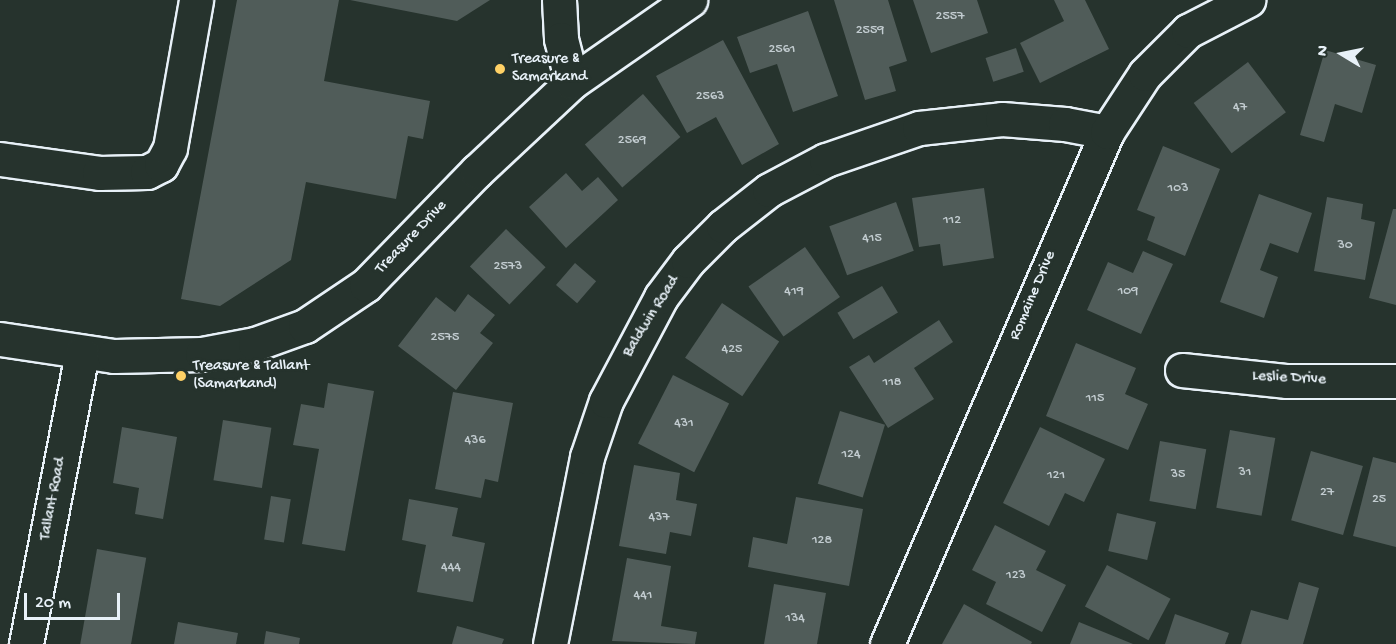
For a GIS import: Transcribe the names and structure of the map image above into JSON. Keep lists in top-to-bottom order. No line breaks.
{"streets":{"street":["Treasure Drive","Romaine Drive","Baldwin Road","Leslie Drive","Tallant Road"]},"crossings":[["Treasure Drive","Tallant Road"],["Romaine Drive","Baldwin Road"]],"places":["Treasure & Samarkand","Treasure & Tallant (Samarkand)"],"house_numbers":["2557","2559","2561","2563","47","2569","103","112","415","30","2573","419","109","2575","425","118","115","431","436","124","31","35","121","27","25","437","128","444","123","441","134"],"scale_bar":"20 m","north":"left"}
